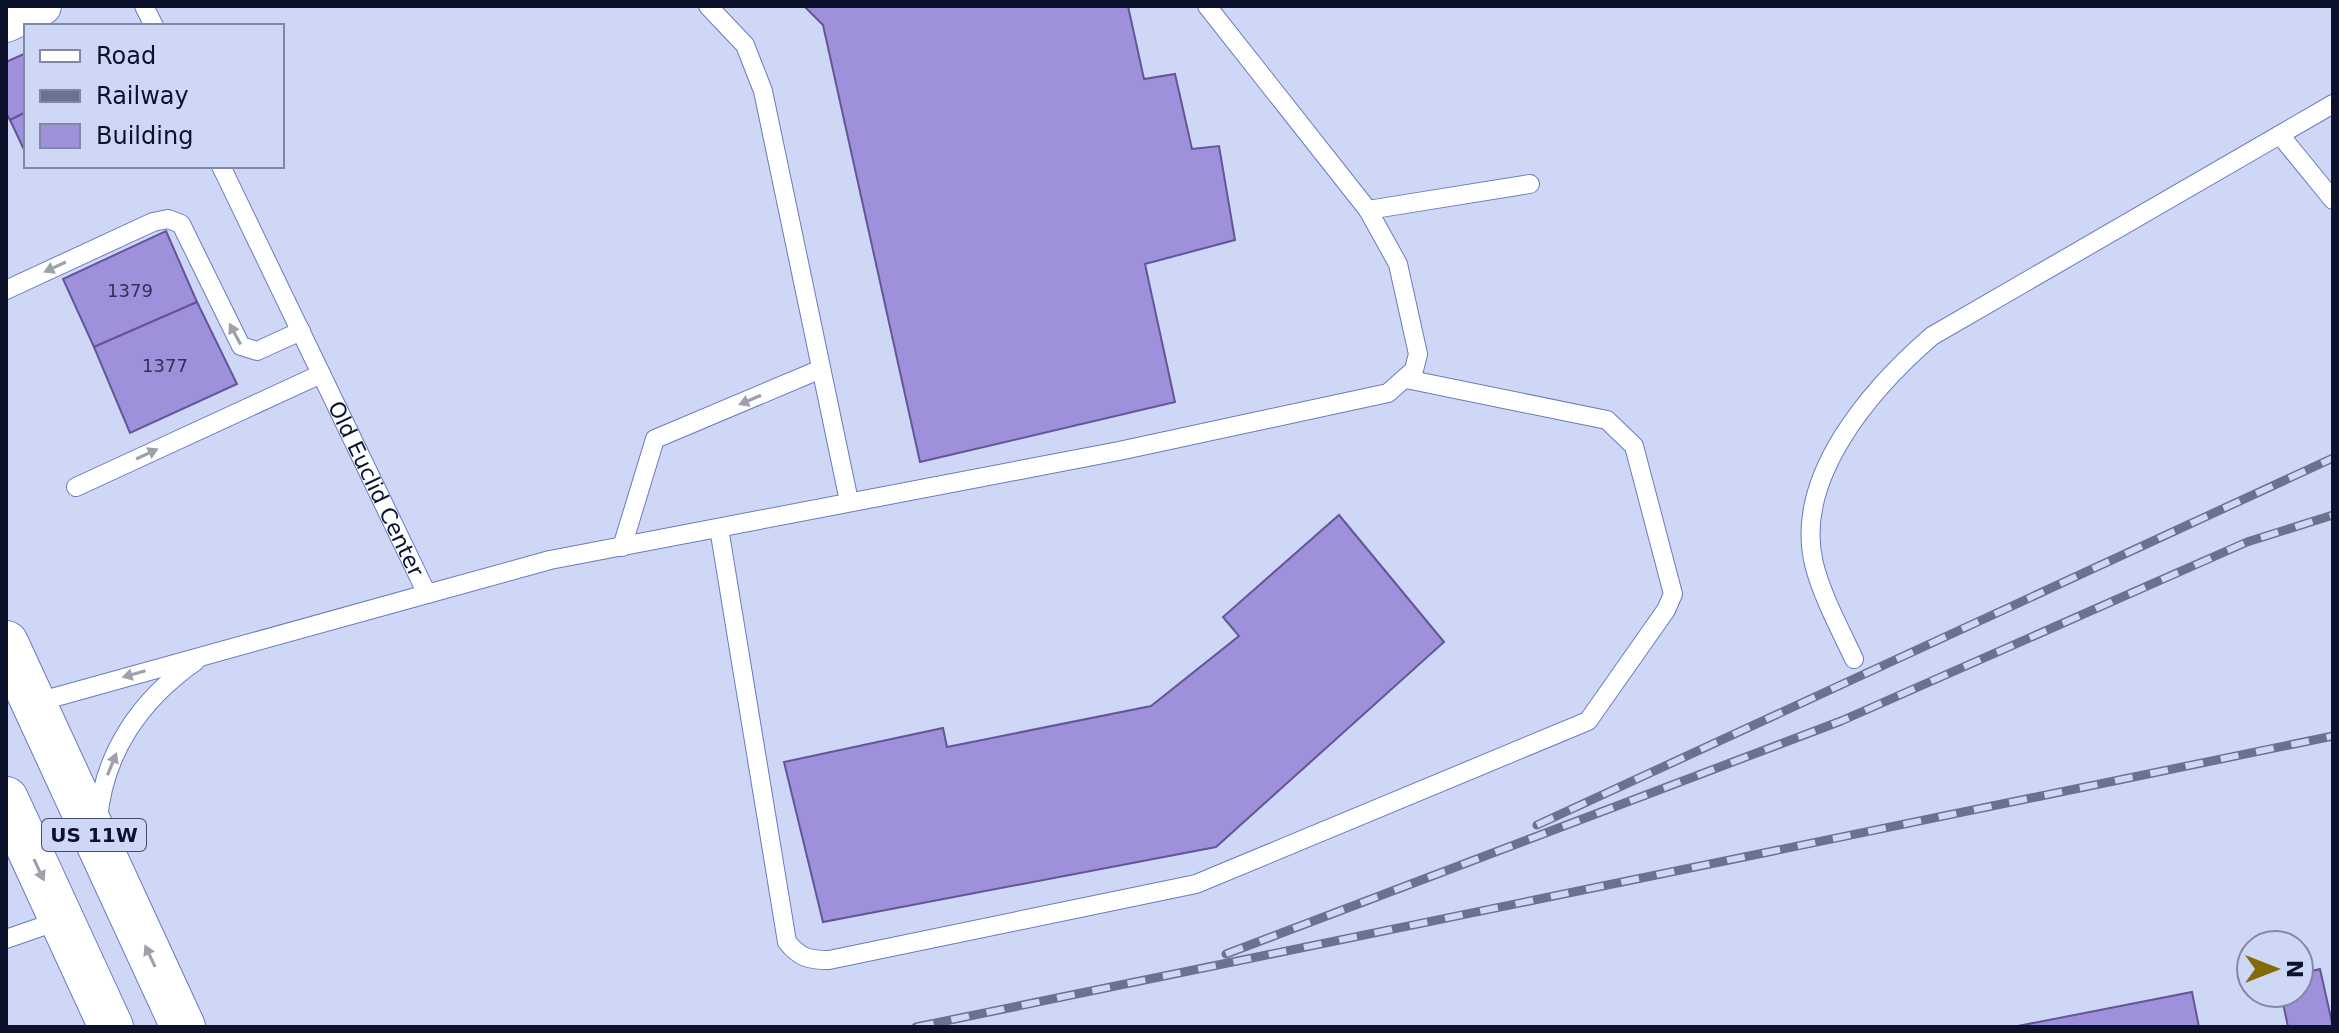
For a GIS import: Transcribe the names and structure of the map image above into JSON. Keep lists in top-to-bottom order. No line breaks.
{"streets":{"main road":["US 11W"],"lane":["Old Euclid Center"]},"house_numbers":["1379","1377"],"legend":["Road","Railway","Building"],"north":"right"}
